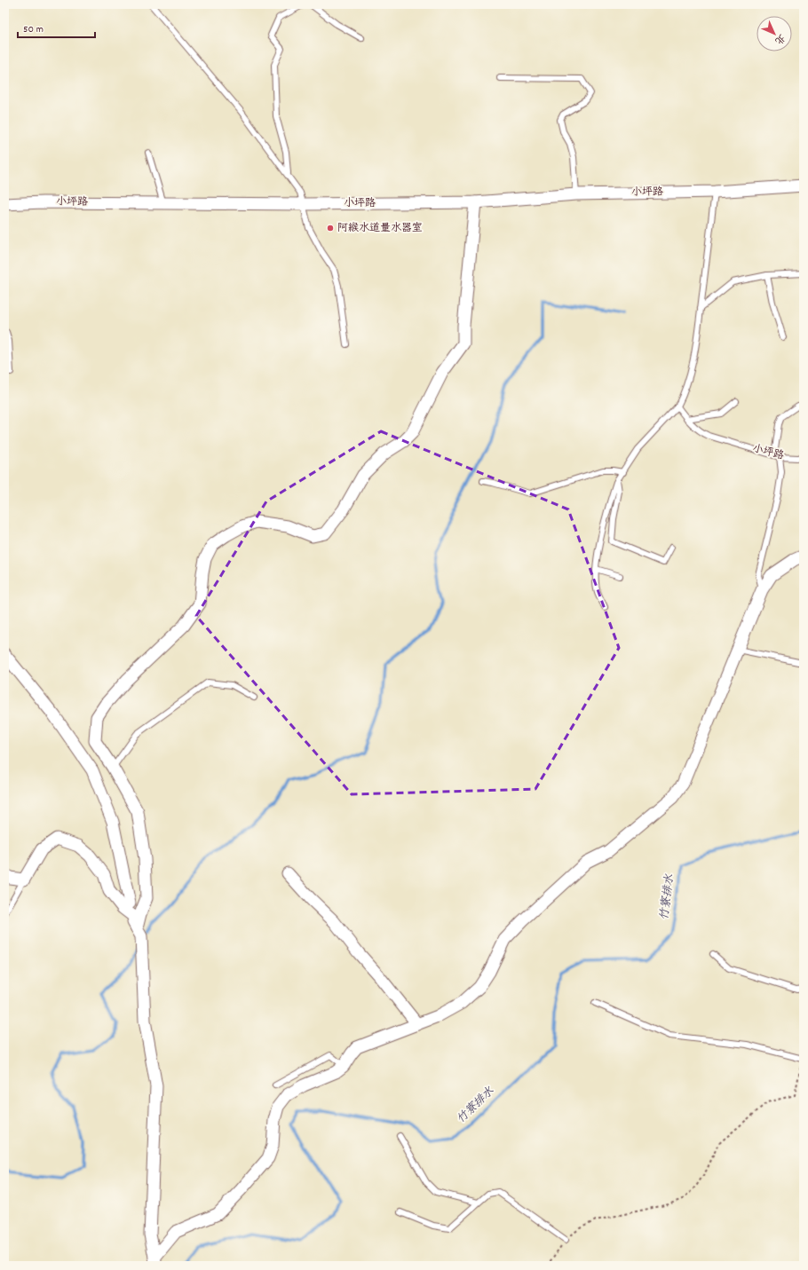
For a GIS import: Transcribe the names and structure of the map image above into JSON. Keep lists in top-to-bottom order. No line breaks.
{"streets":{"street":["小坪路"]},"water":["竹寮排水"],"places":["阿緱水道量水器室"],"scale_bar":"50 m","north":"bottom right"}
